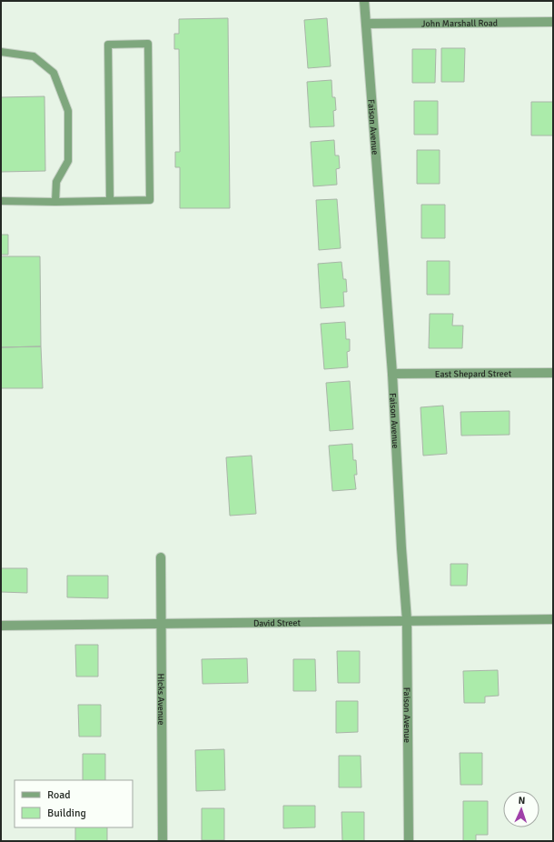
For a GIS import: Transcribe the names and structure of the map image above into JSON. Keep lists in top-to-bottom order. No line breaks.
{"streets":{"street":["John Marshall Road","Faison Avenue","East Shepard Street","David Street","Hicks Avenue"]},"crossings":[["John Marshall Road","Faison Avenue"],["Faison Avenue","East Shepard Street"],["Faison Avenue","David Street"],["David Street","Hicks Avenue"]],"legend":["Road","Building"],"north":"top"}
